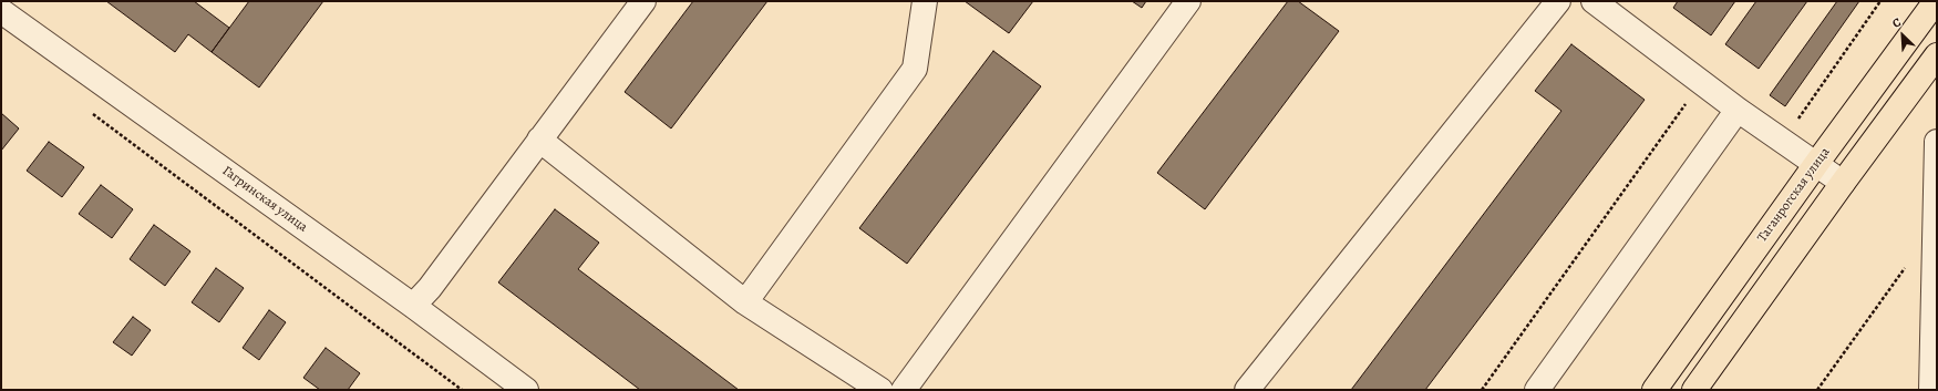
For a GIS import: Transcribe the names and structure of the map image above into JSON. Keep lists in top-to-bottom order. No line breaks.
{"streets":{"main road":["Таганрогская улица"],"street":["Гагринская улица"]},"north":"top left"}
